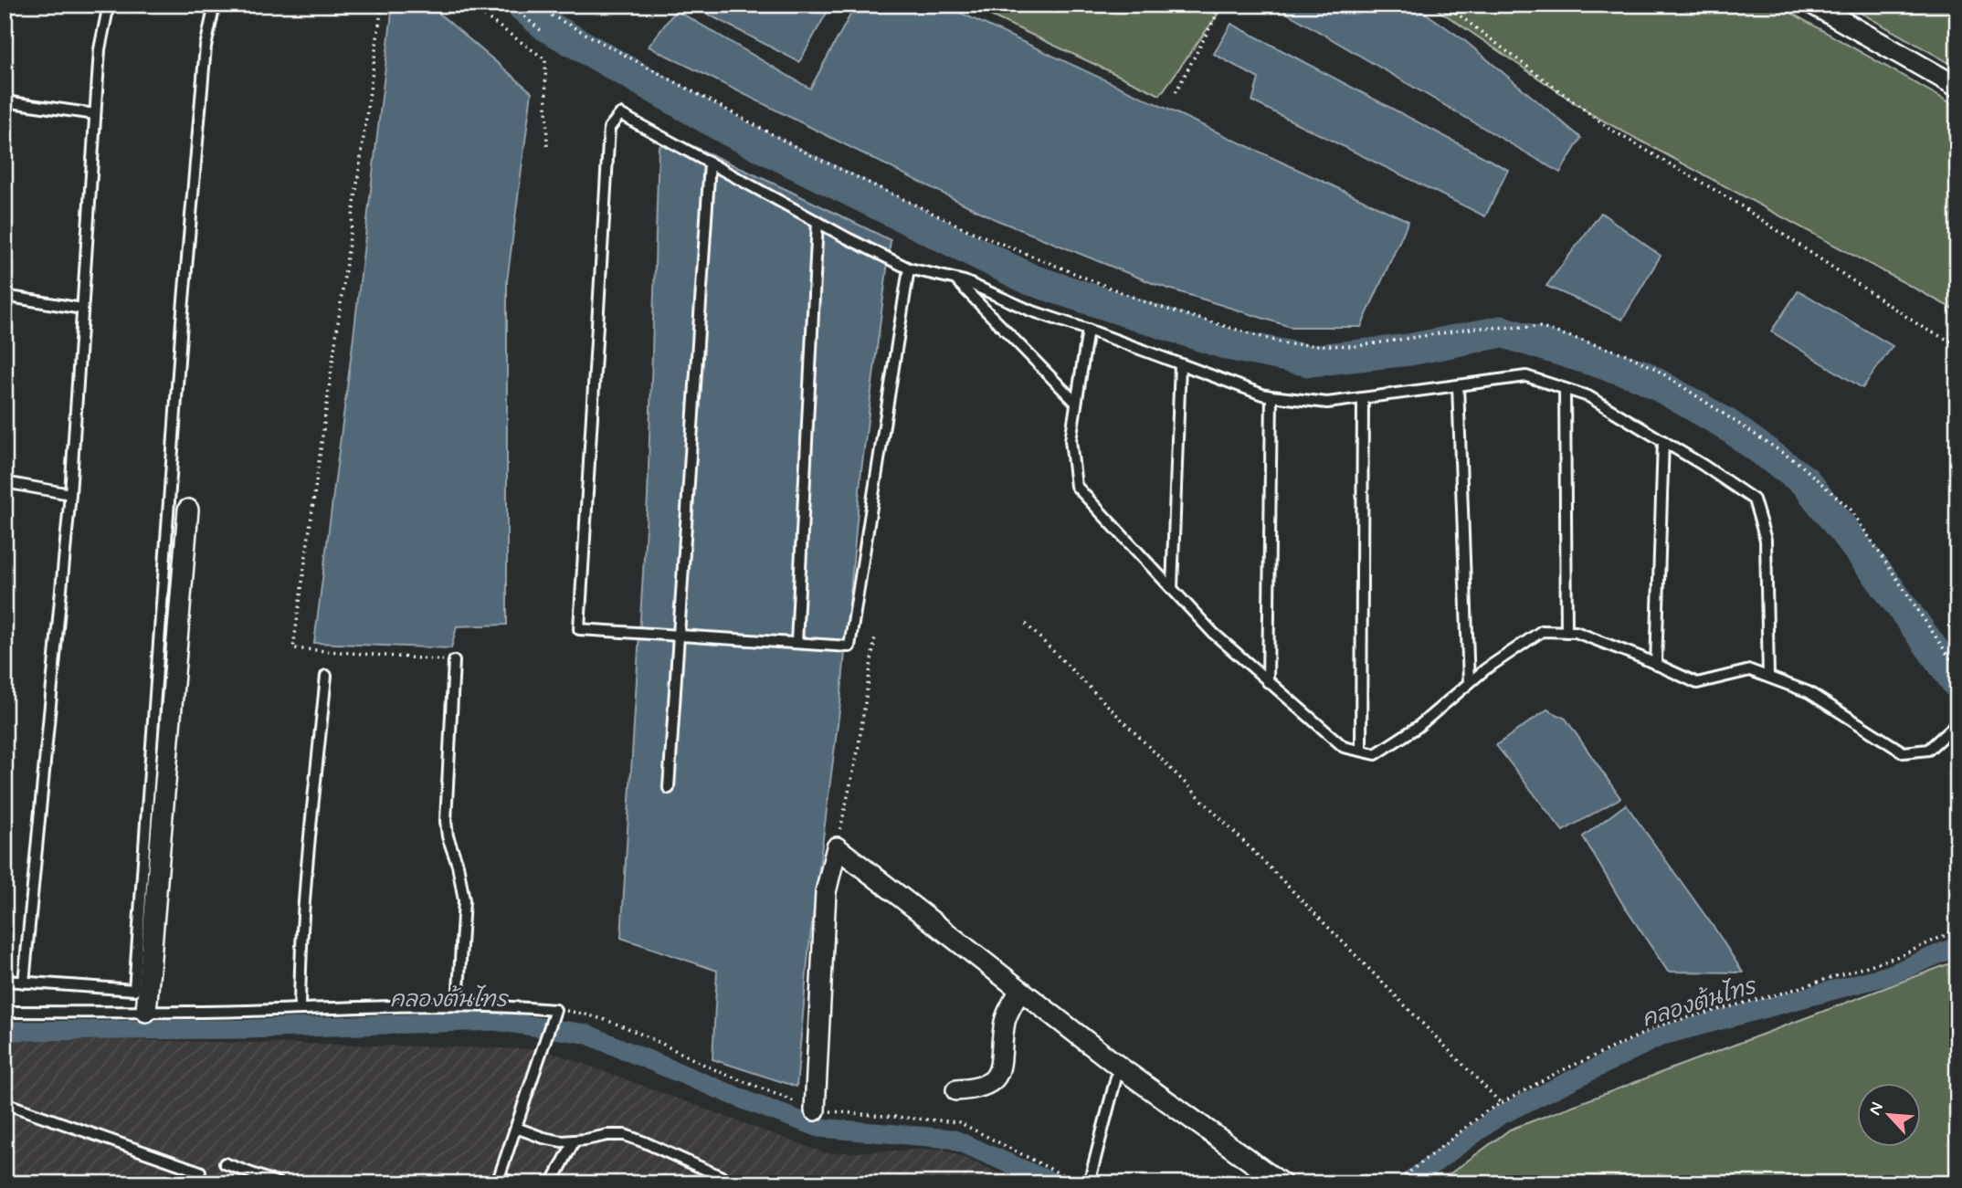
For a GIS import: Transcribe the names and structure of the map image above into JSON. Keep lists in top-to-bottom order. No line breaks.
{"water":["คลองต้นไทร"],"north":"top left"}
